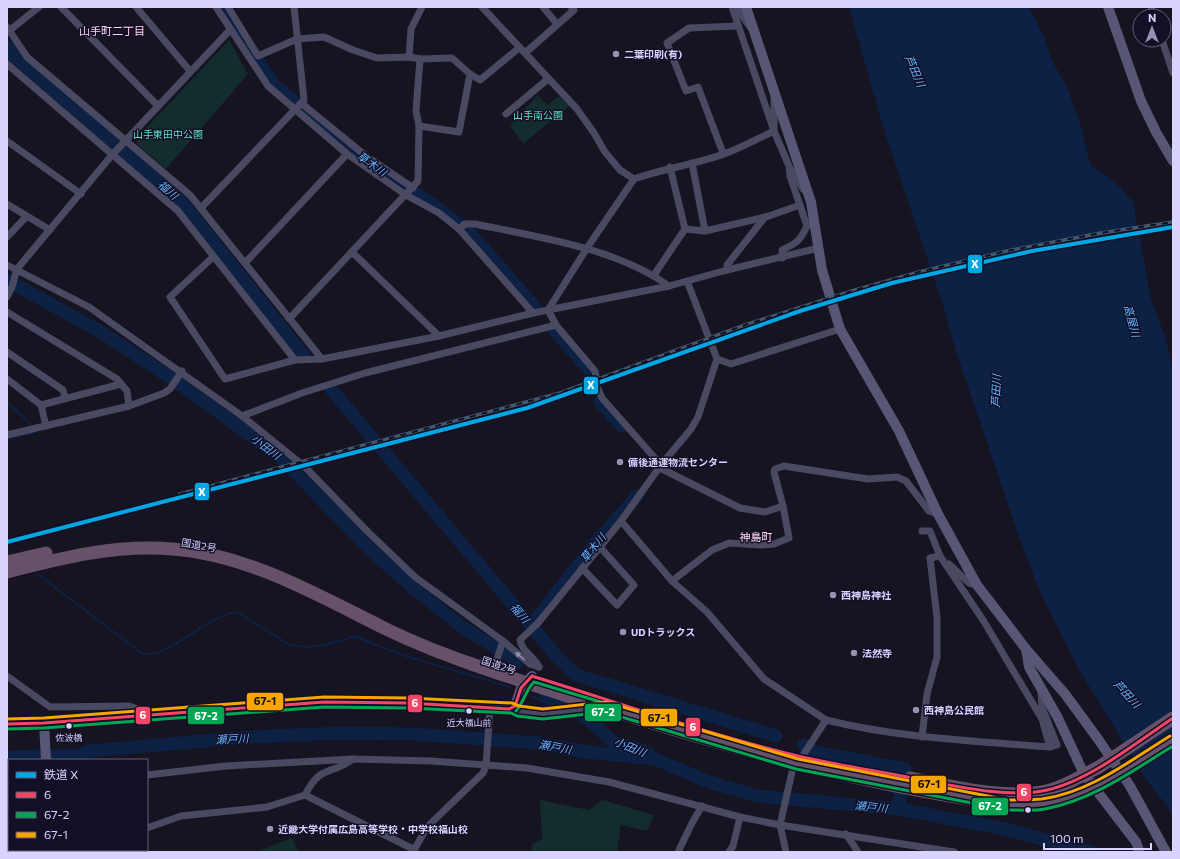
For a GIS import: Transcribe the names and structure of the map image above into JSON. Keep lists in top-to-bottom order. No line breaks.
{"streets":{"highway":["国道2号"]},"districts":["山手町二丁目","神島町"],"water":["芦田川","草木川","福川","高屋川","小田川","瀬戸川"],"parks":["山手南公園","山手東田中公園"],"places":["二葉印刷(有)","備後通運物流センター","西神島神社","UDトラックス","法然寺","西神島公民館","近大福山前","佐波橋","近畿大学付属広島高等学校・中学校福山校"],"lines":["rail line X","transit line 6","transit line 67-2","transit line 67-1"],"legend":["鉄道 X","6","67-2","67-1"],"scale_bar":"100 m","north":"top"}
